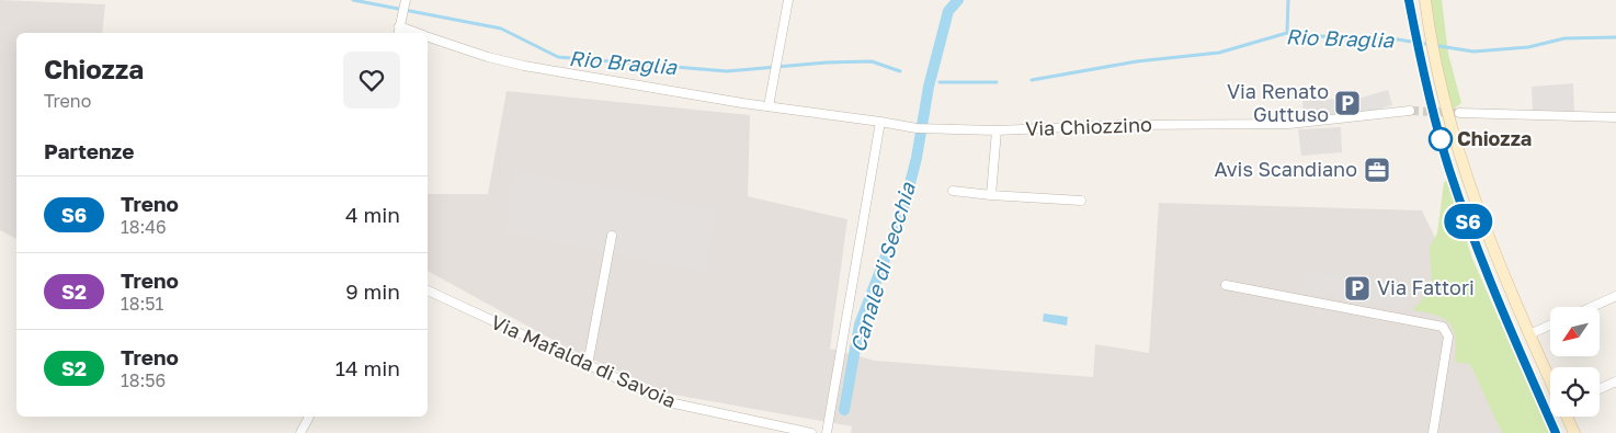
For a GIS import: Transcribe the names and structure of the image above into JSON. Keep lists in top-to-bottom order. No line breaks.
{"streets":{"street":["Via Chiozzino","Via Mafalda di Savoia"]},"water":["Rio Braglia","Canale di Secchia"],"places":{"parking":["Via Renato Guttuso","Via Fattori"],"other":["Chiozza"],"office":["Avis Scandiano"]},"north":"bottom left","page":{"on_map":"S6","heading":[["Chiozza","Treno"],"Partenze"],"list":[{"mark":"S6","name":"Treno","note":"18:46","value":"4 min"},{"mark":"S2","name":"Treno","note":"18:51","value":"9 min"},{"mark":"S2","name":"Treno","note":"18:56","value":"14 min"}]}}
